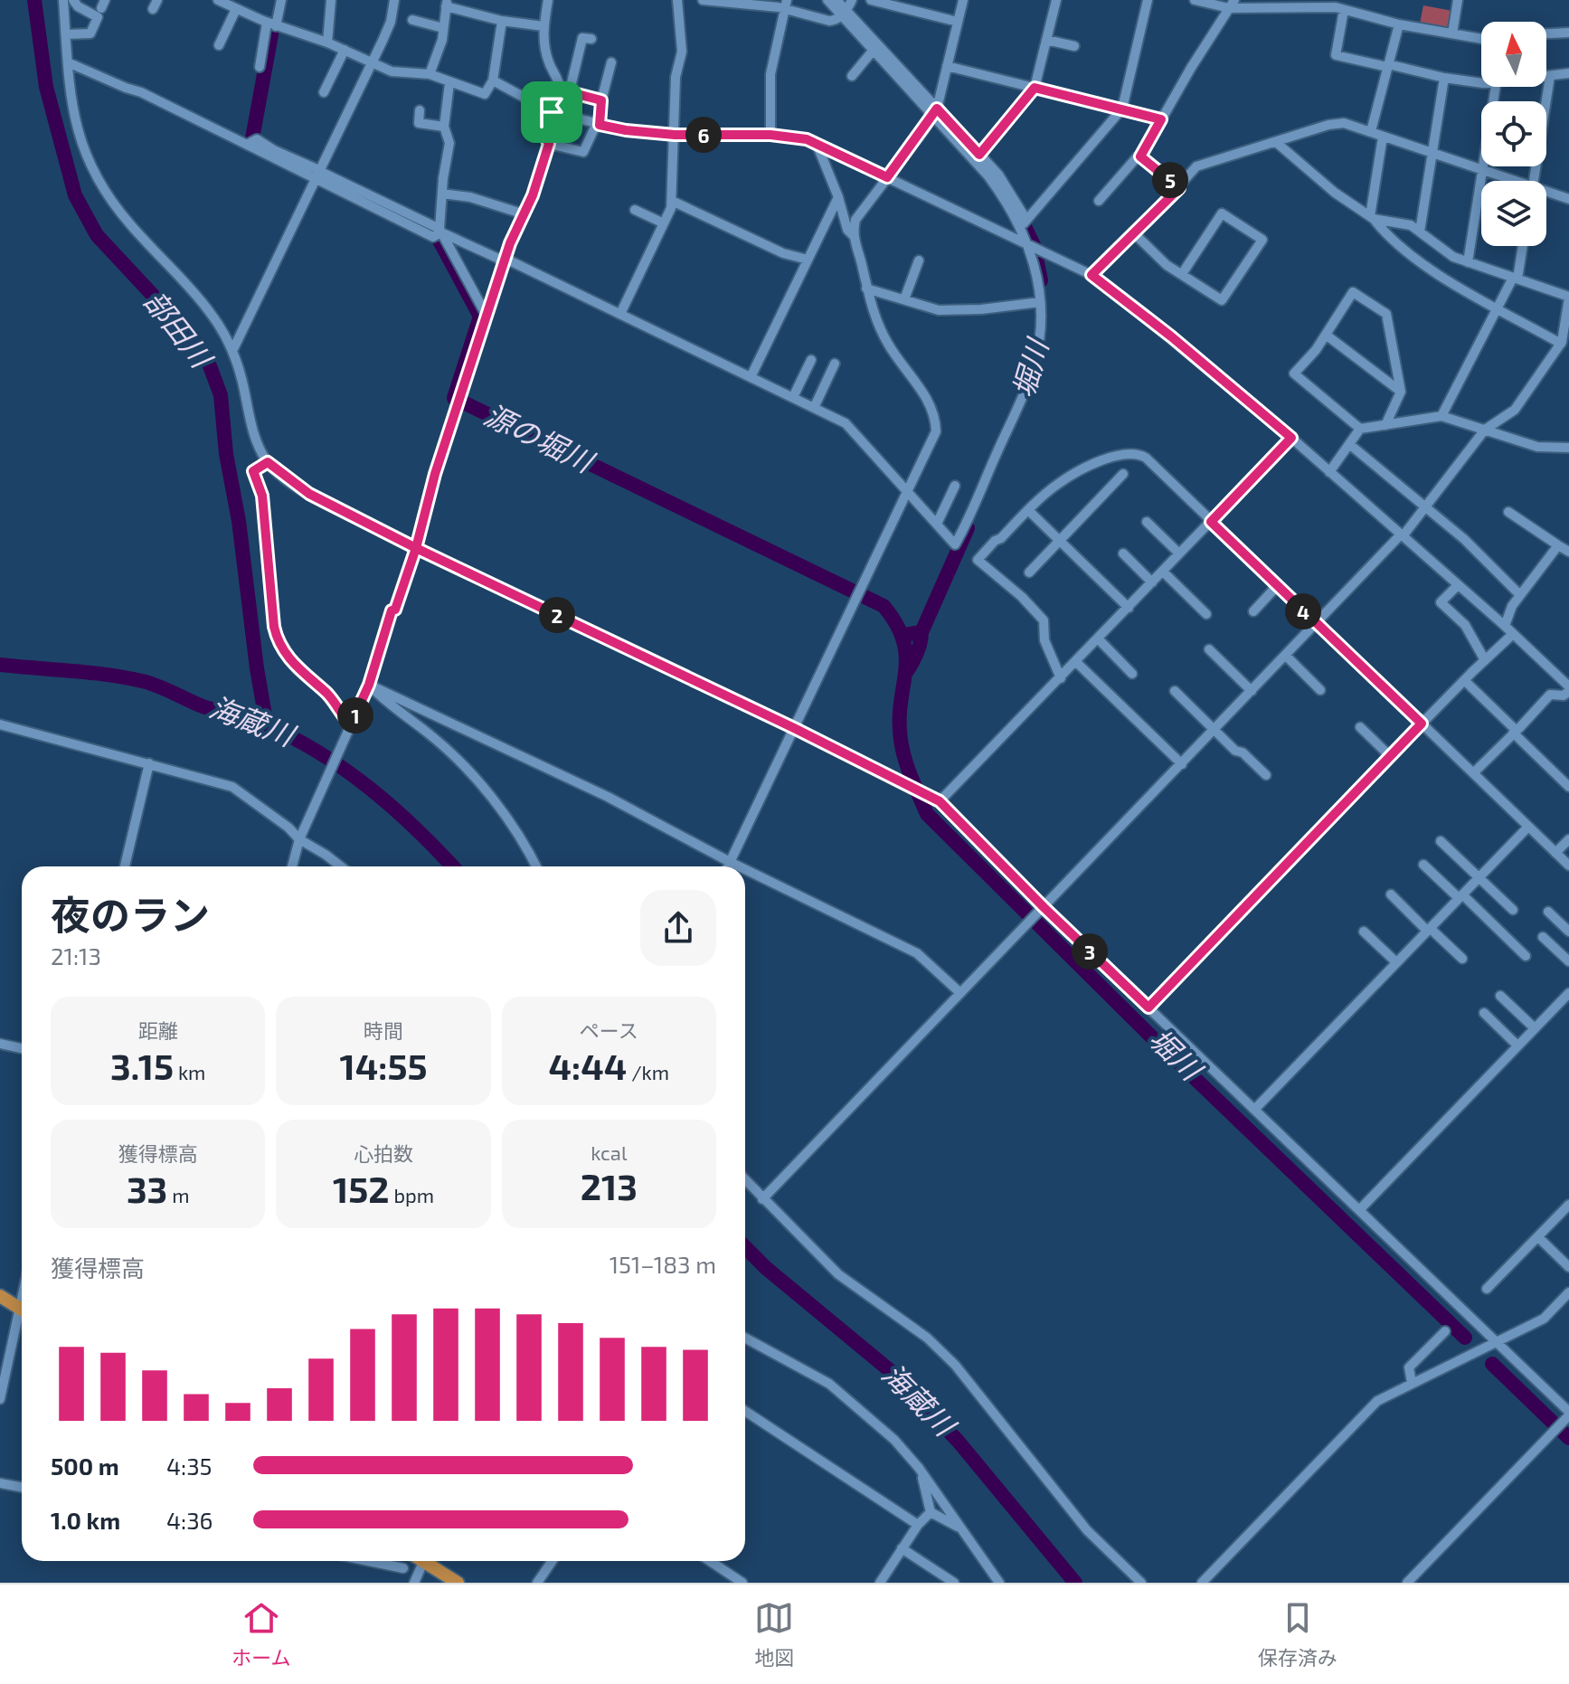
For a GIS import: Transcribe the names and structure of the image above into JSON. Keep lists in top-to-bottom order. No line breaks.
{"water":["部田川","堀川","源の堀川","海蔵川"],"north":"top","page":{"pins":["6","5","4","2","1","3"],"heading":["夜のラン","21:13"],"stats":[["距離","3.15 km"],["時間","14:55"],["ペース","4:44 /km"],["獲得標高","33 m"],["心拍数","152 bpm"],["kcal","213"]],"chart":["獲得標高","151–183 m"],"list":[{"name":"500 m","note":"4:35"},{"name":"1.0 km","note":"4:36"}],"tabs":["ホーム","地図","保存済み"]}}
